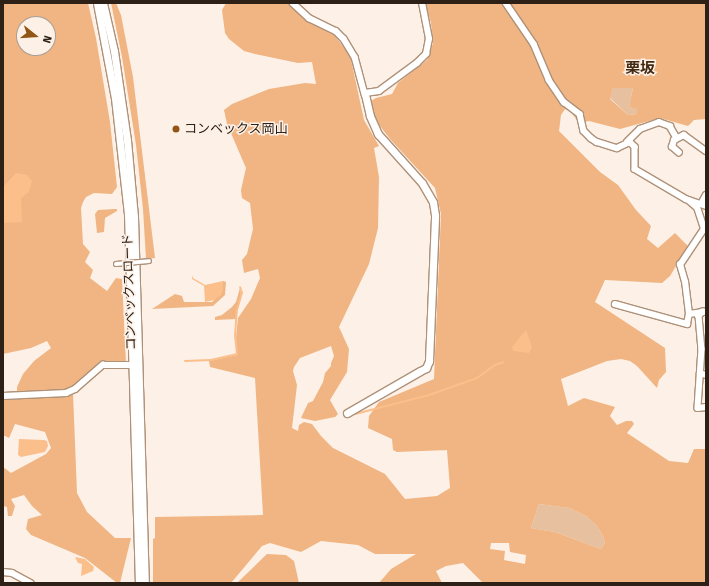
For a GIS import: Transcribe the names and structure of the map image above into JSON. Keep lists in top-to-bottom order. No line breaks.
{"streets":{"street":["コンベックスロード"]},"districts":["栗坂"],"places":["コンベックス岡山"],"north":"right"}
